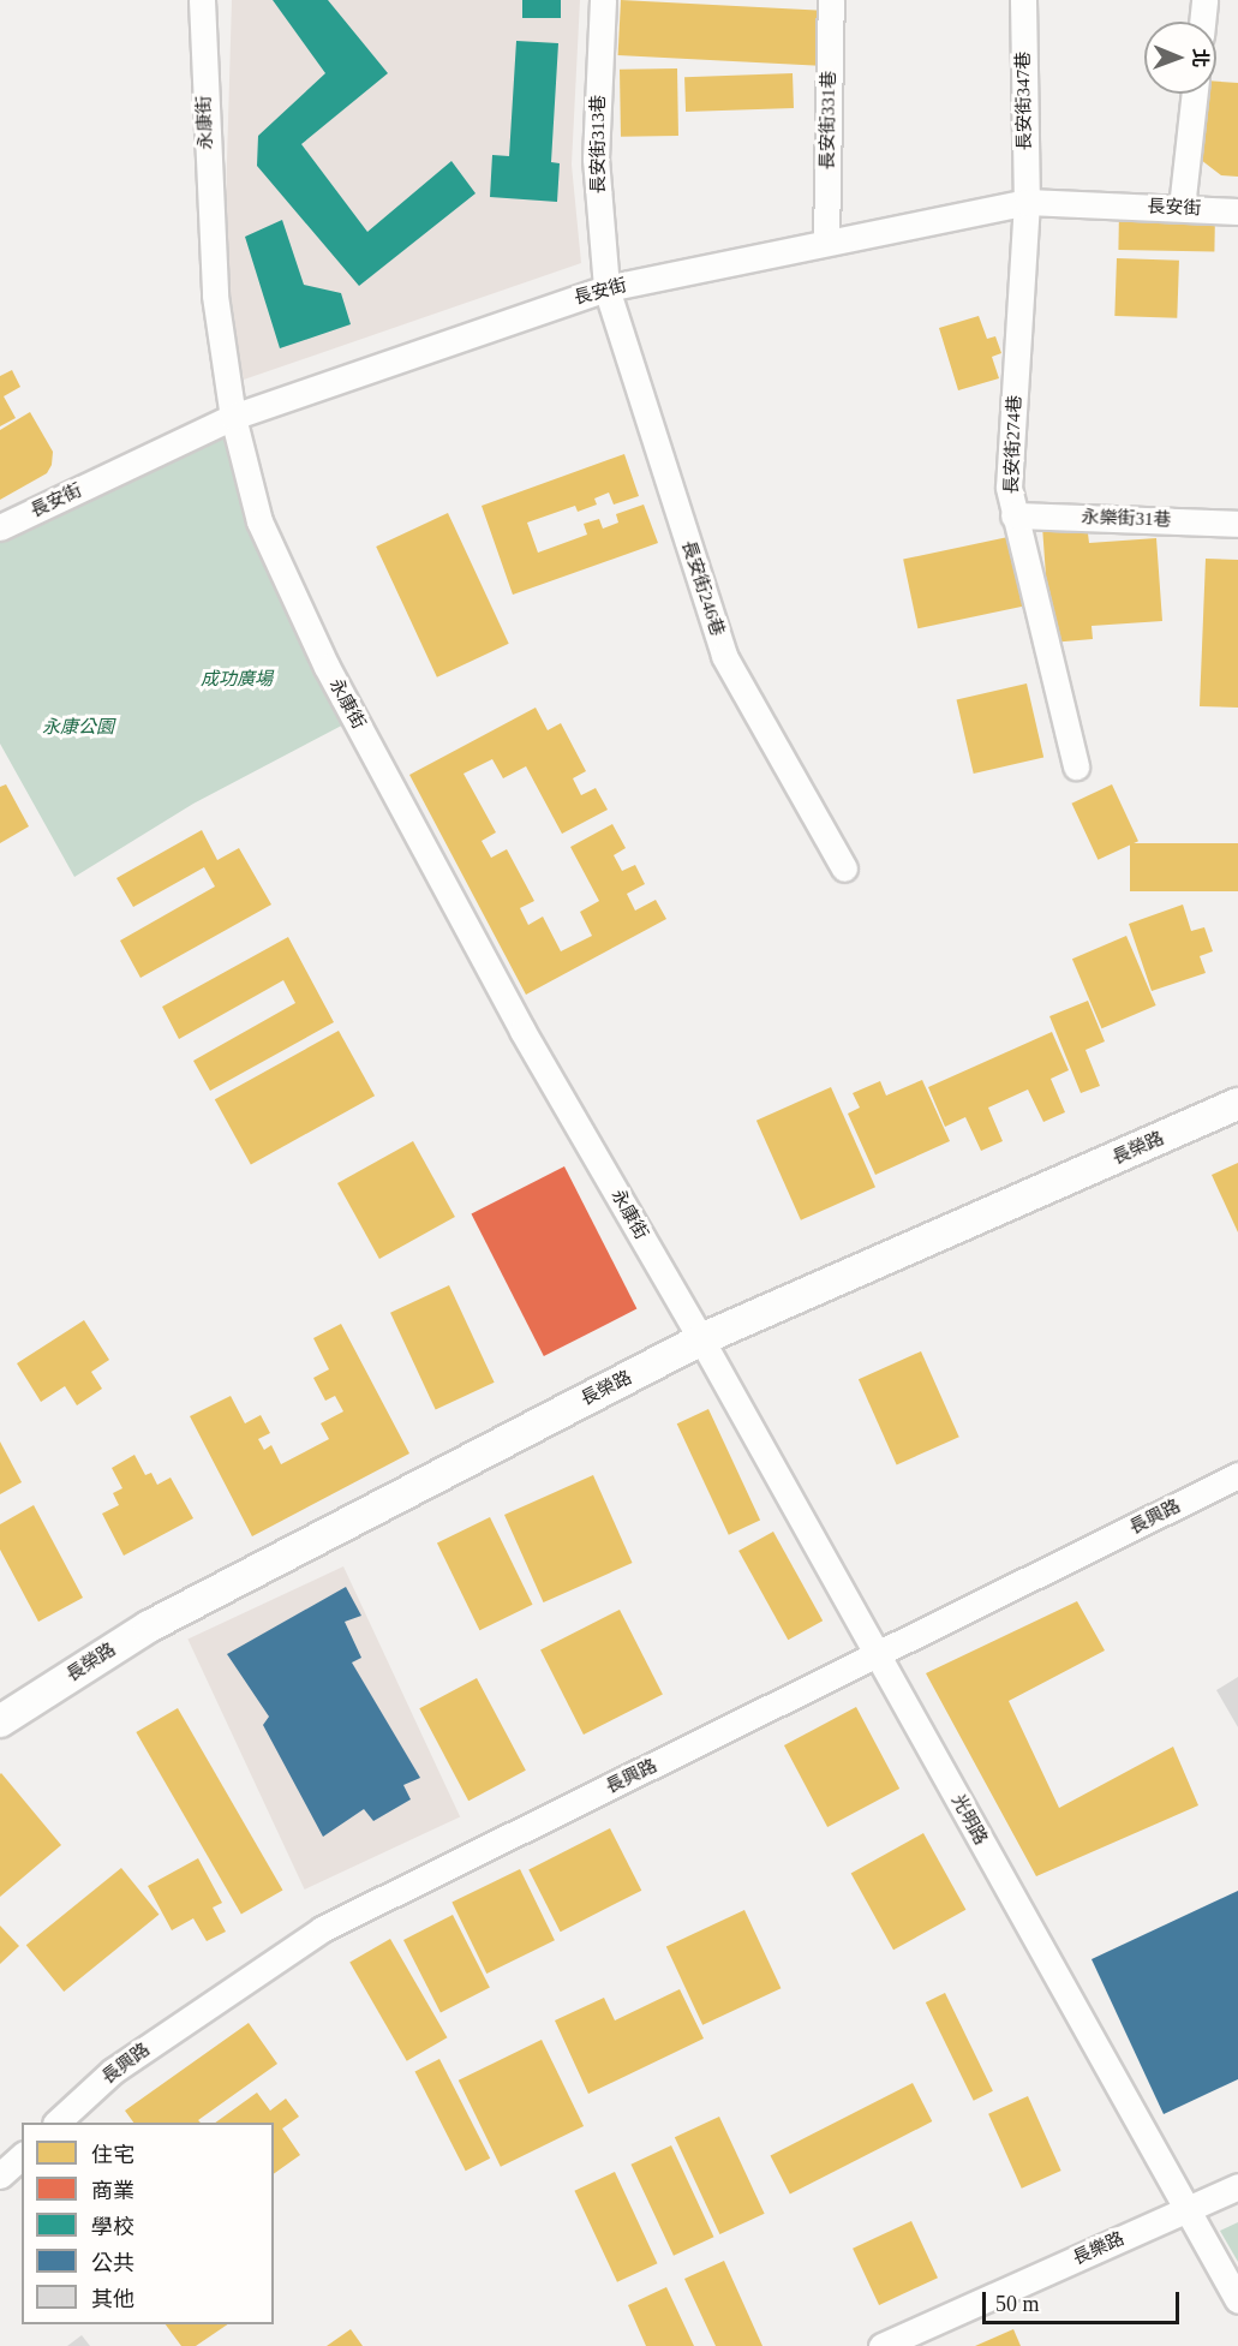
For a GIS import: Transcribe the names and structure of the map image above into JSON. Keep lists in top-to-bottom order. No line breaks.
{"streets":{"street":["長安街347巷","長安街331巷","永康街","長安街313巷","長安街","長安街274巷","永樂街31巷","長安街246巷","長榮路","長興路","光明路","長樂路"]},"crossings":[["長安街347巷","長安街"],["長安街347巷","長安街274巷"],["長安街331巷","長安街"],["永康街","長安街"],["永康街","長榮路"],["永康街","光明路"],["長安街313巷","長安街"],["長安街313巷","長安街246巷"],["長安街","長安街274巷"],["長安街","長安街246巷"],["長安街274巷","永樂街31巷"],["長榮路","光明路"],["長興路","光明路"],["光明路","長樂路"]],"parks":["成功廣場","永康公園"],"legend":["住宅","商業","學校","公共","其他"],"scale_bar":"50 m","north":"right"}
